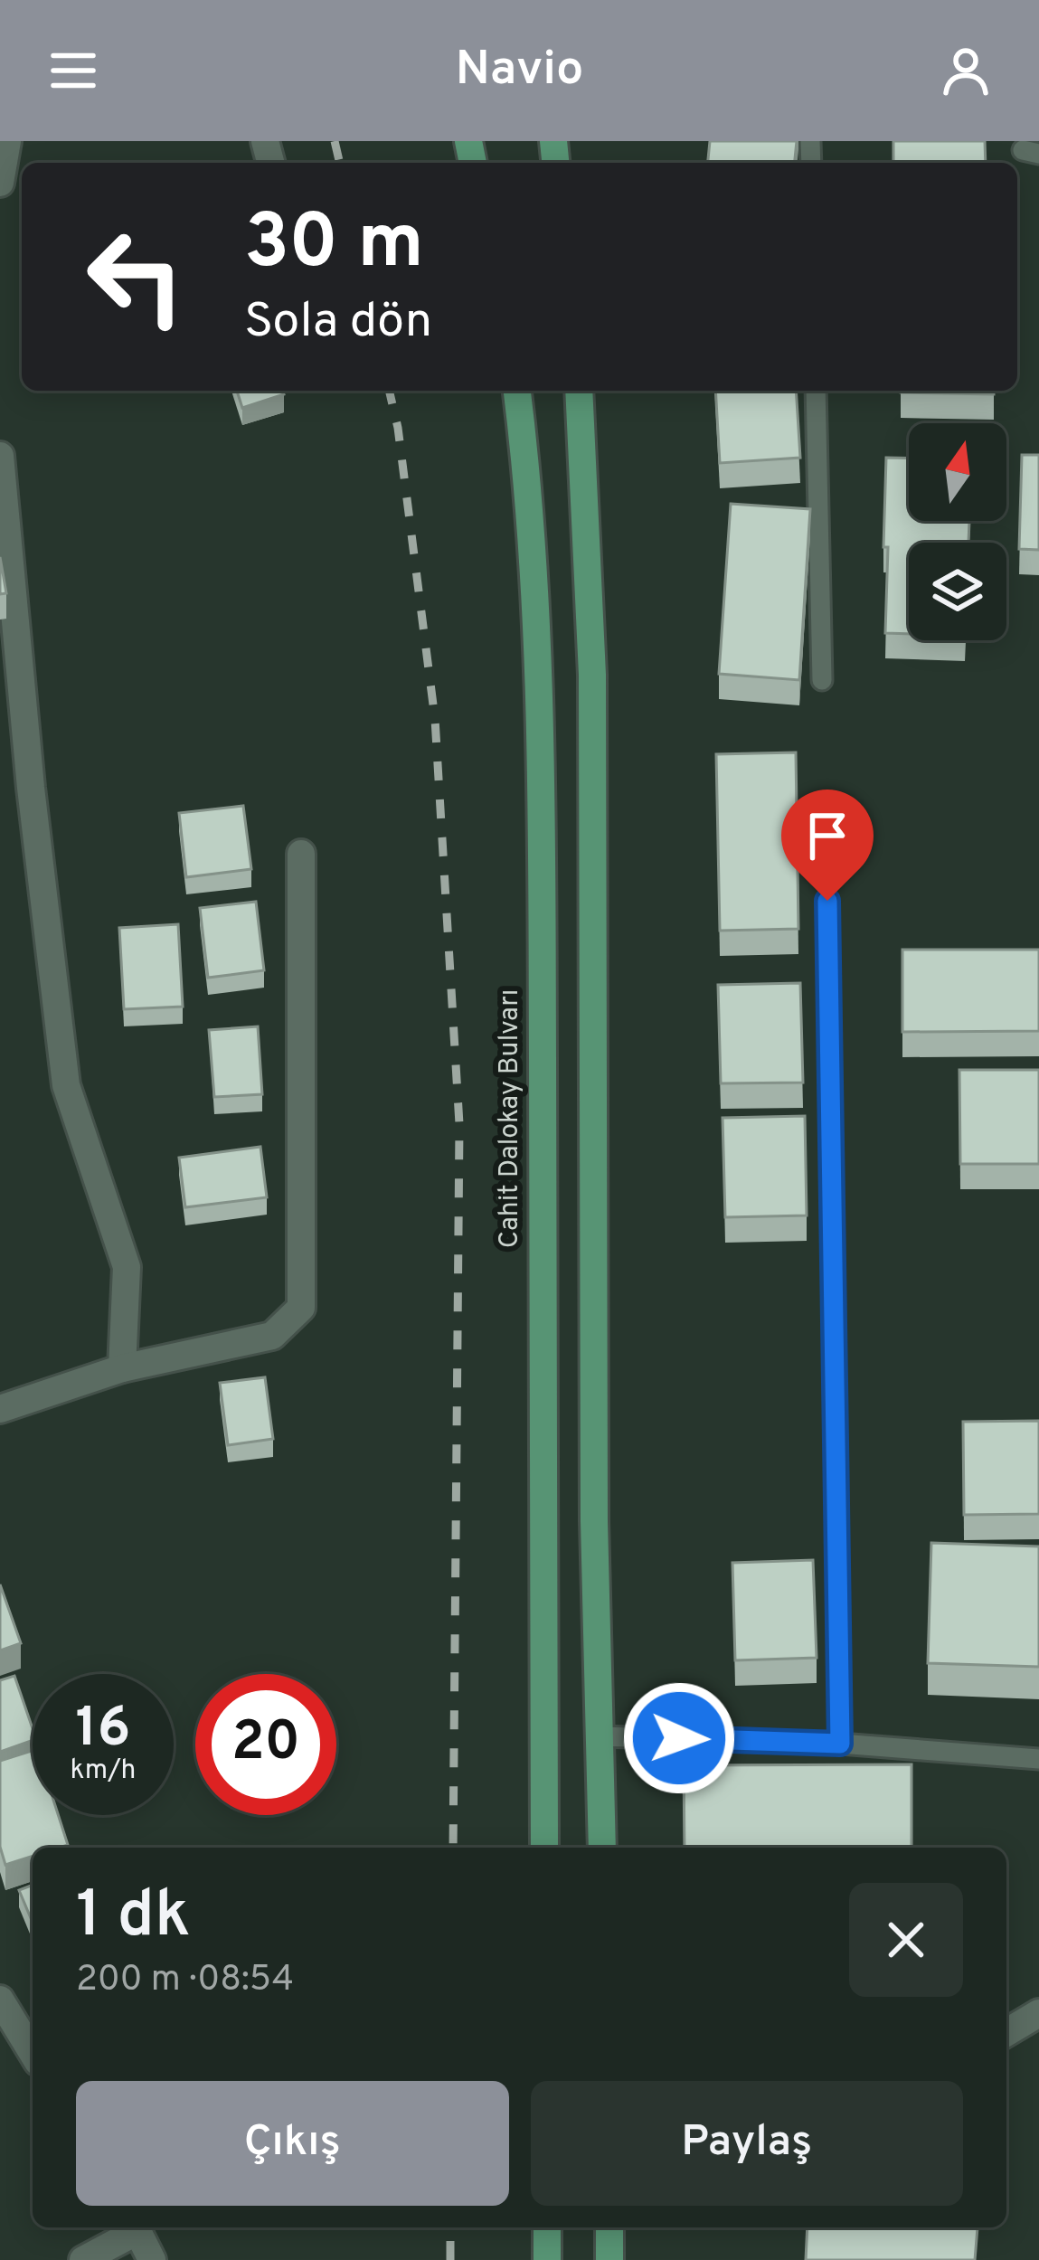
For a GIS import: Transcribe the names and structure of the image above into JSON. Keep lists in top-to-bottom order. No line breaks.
{"streets":{"main road":["Cahit Dalokay Bulvarı"]},"north":"top","page":{"header":"Navio","turn":["30 m","Sola dön"],"speed":"16 km/h","limit":"20","heading":["1 dk","200 m · 08:54"],"buttons":["Çıkış","Paylaş"]}}
